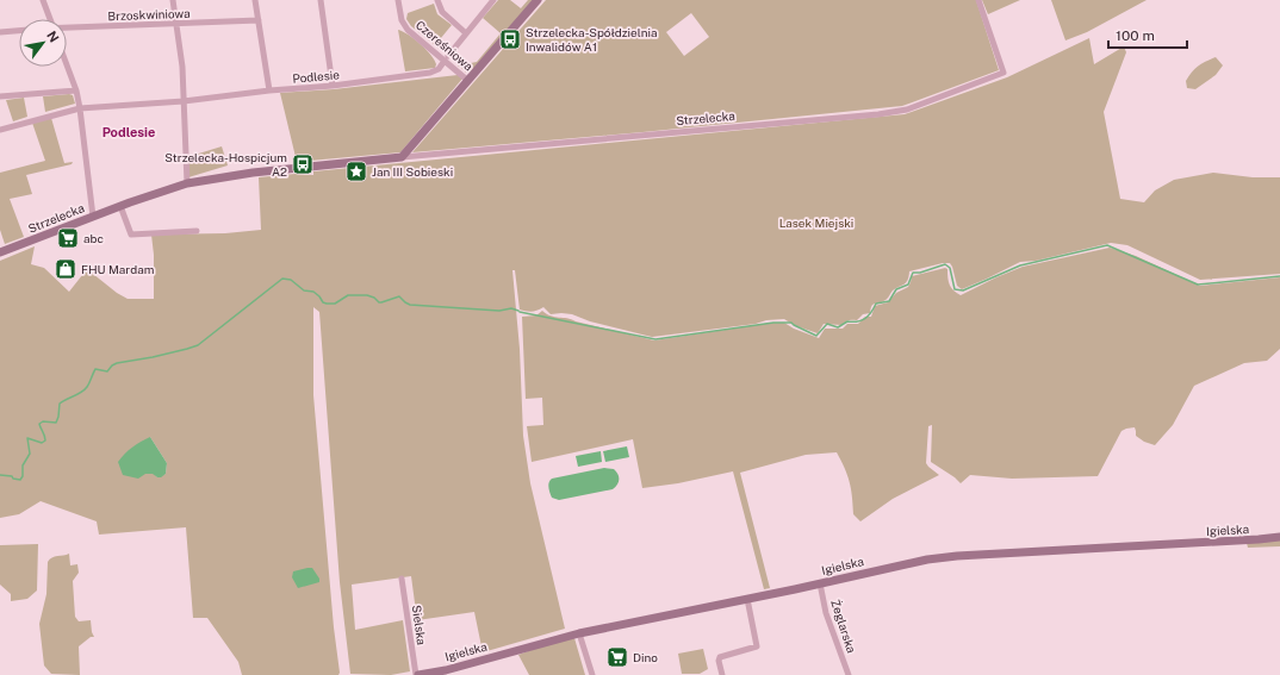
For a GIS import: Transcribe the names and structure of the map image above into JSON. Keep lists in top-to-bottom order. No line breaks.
{"streets":{"street":["Brzoskwiniowa","Czereśniowa","Podlesie","Strzelecka","Igielska","Sielska","Żeglarska"]},"crossings":[["Czereśniowa","Podlesie"],["Igielska","Sielska"],["Igielska","Żeglarska"]],"districts":["Podlesie"],"parks":["Lasek Miejski"],"places":{"bus stop":["Strzelecka-Spółdzielnia Inwalidów A1","Strzelecka-Hospicjum A2"],"place":["Jan III Sobieski"],"supermarket":["abc","Dino"],"shop":["FHU Mardam"]},"scale_bar":"100 m","north":"top right"}
